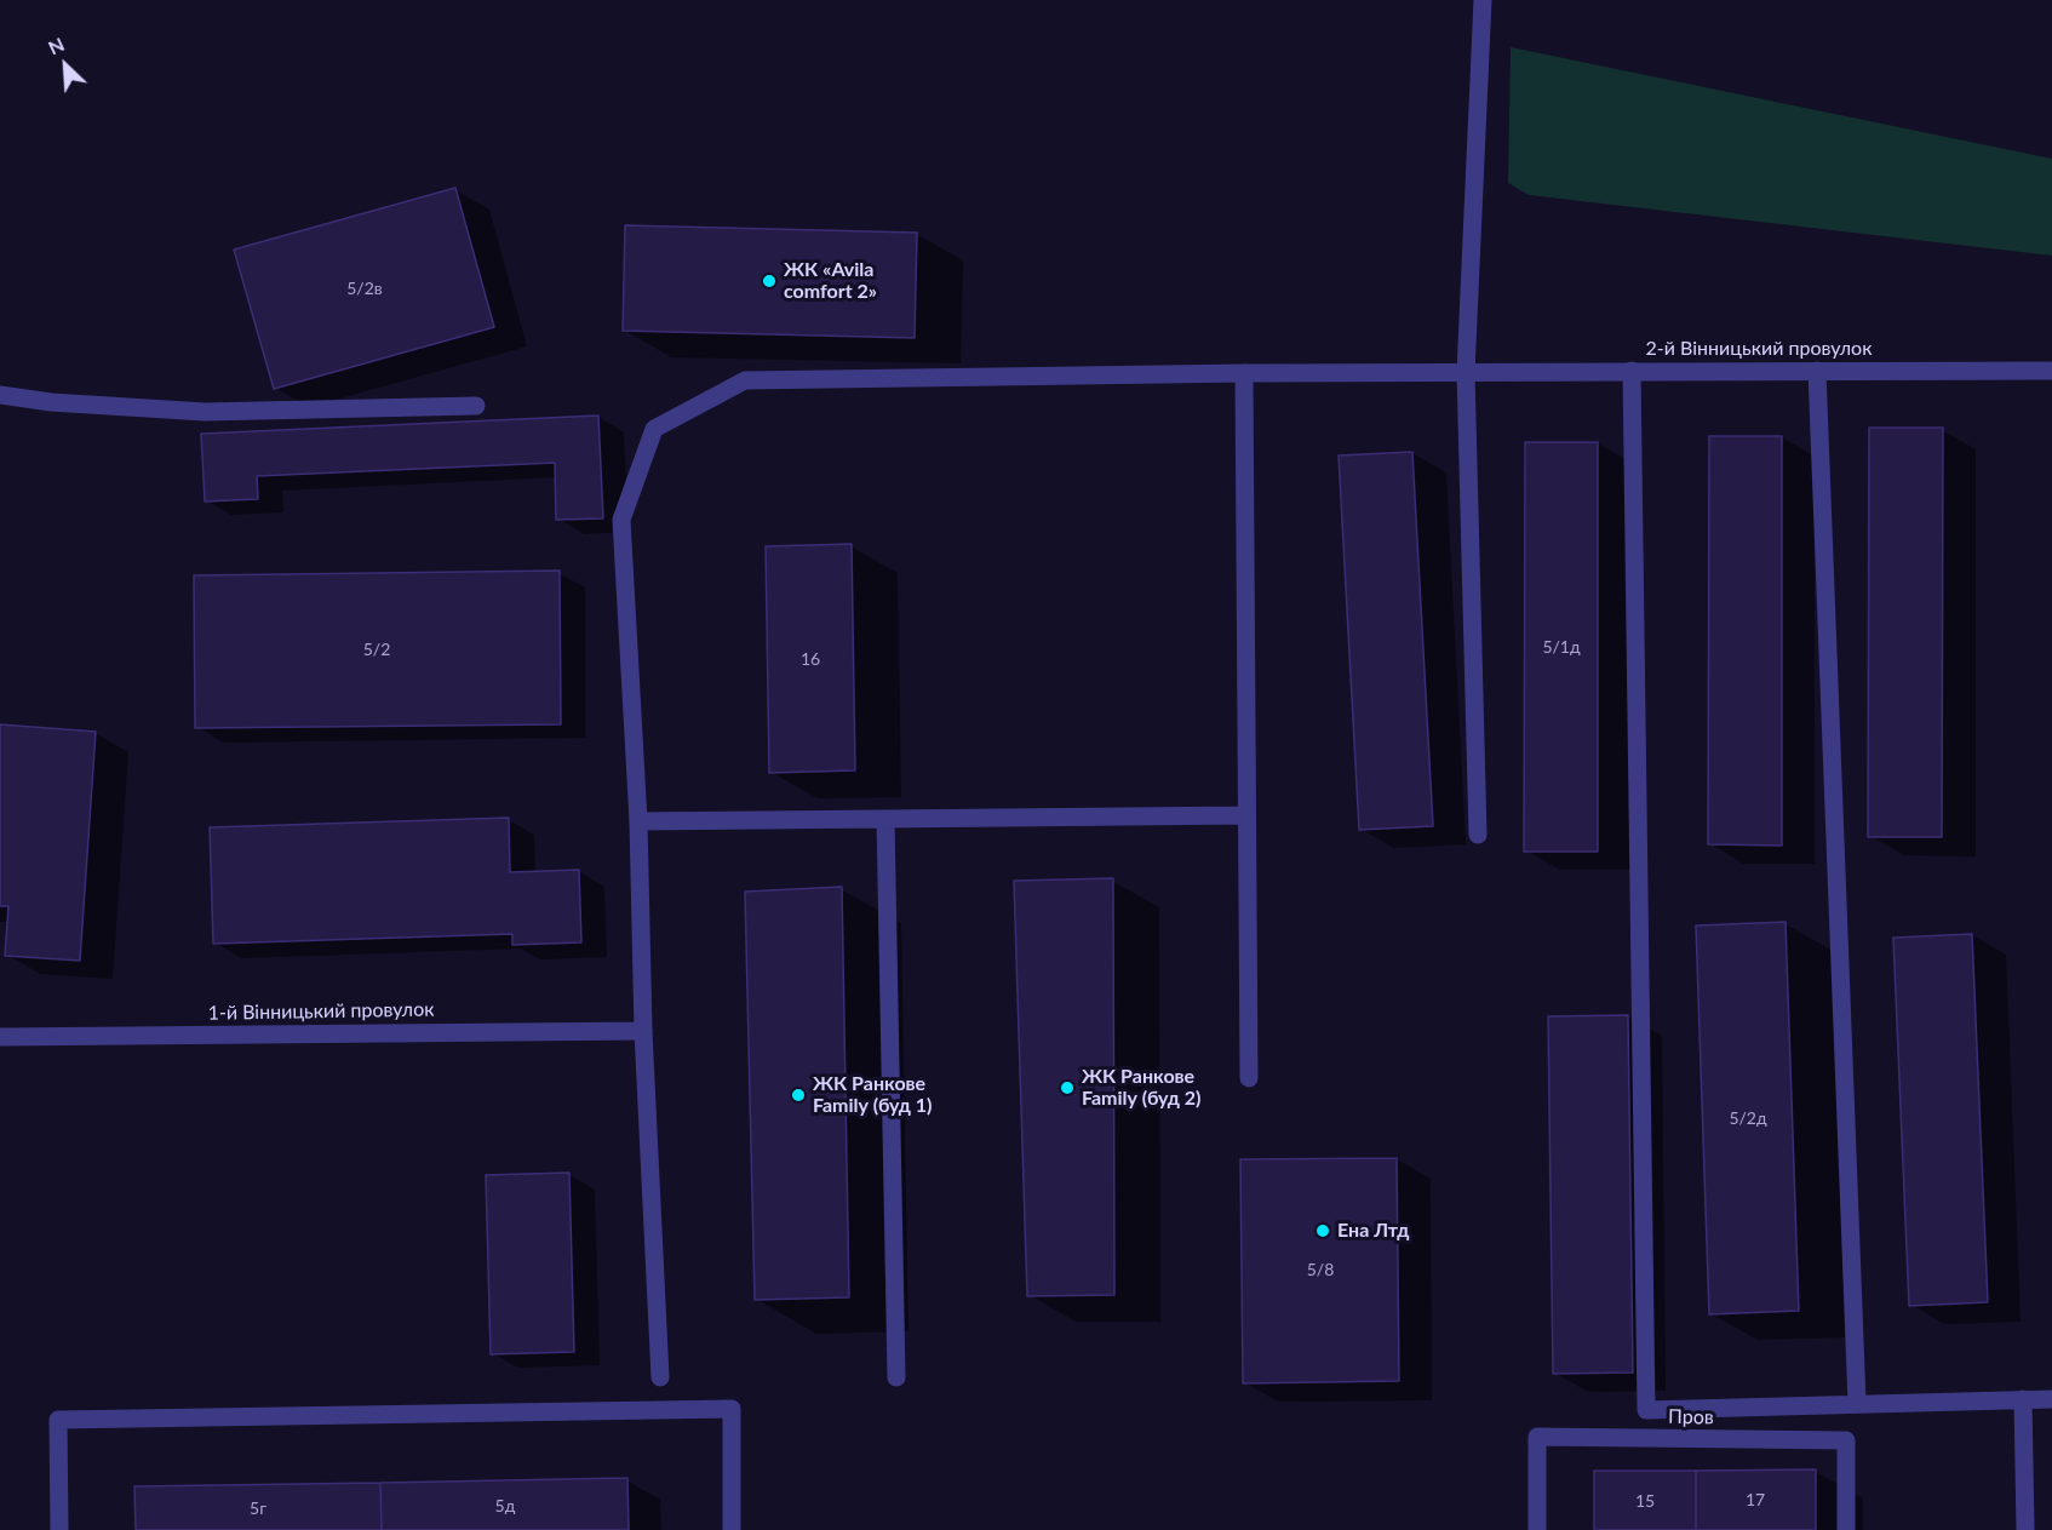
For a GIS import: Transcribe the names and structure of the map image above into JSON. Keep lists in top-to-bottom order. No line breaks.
{"streets":{"street":["2-й Вінницький провулок","1-й Вінницький провулок","Пров"]},"crossings":[["2-й Вінницький провулок","1-й Вінницький провулок"]],"places":["ЖК «Avila comfort 2»","ЖК Ранкове Family (буд 2)","ЖК Ранкове Family (буд 1)","Ена Лтд"],"house_numbers":["5/2в","5/1д","5/2","16","5/2д","5/8","17","15","5д","5г"],"north":"top left"}
